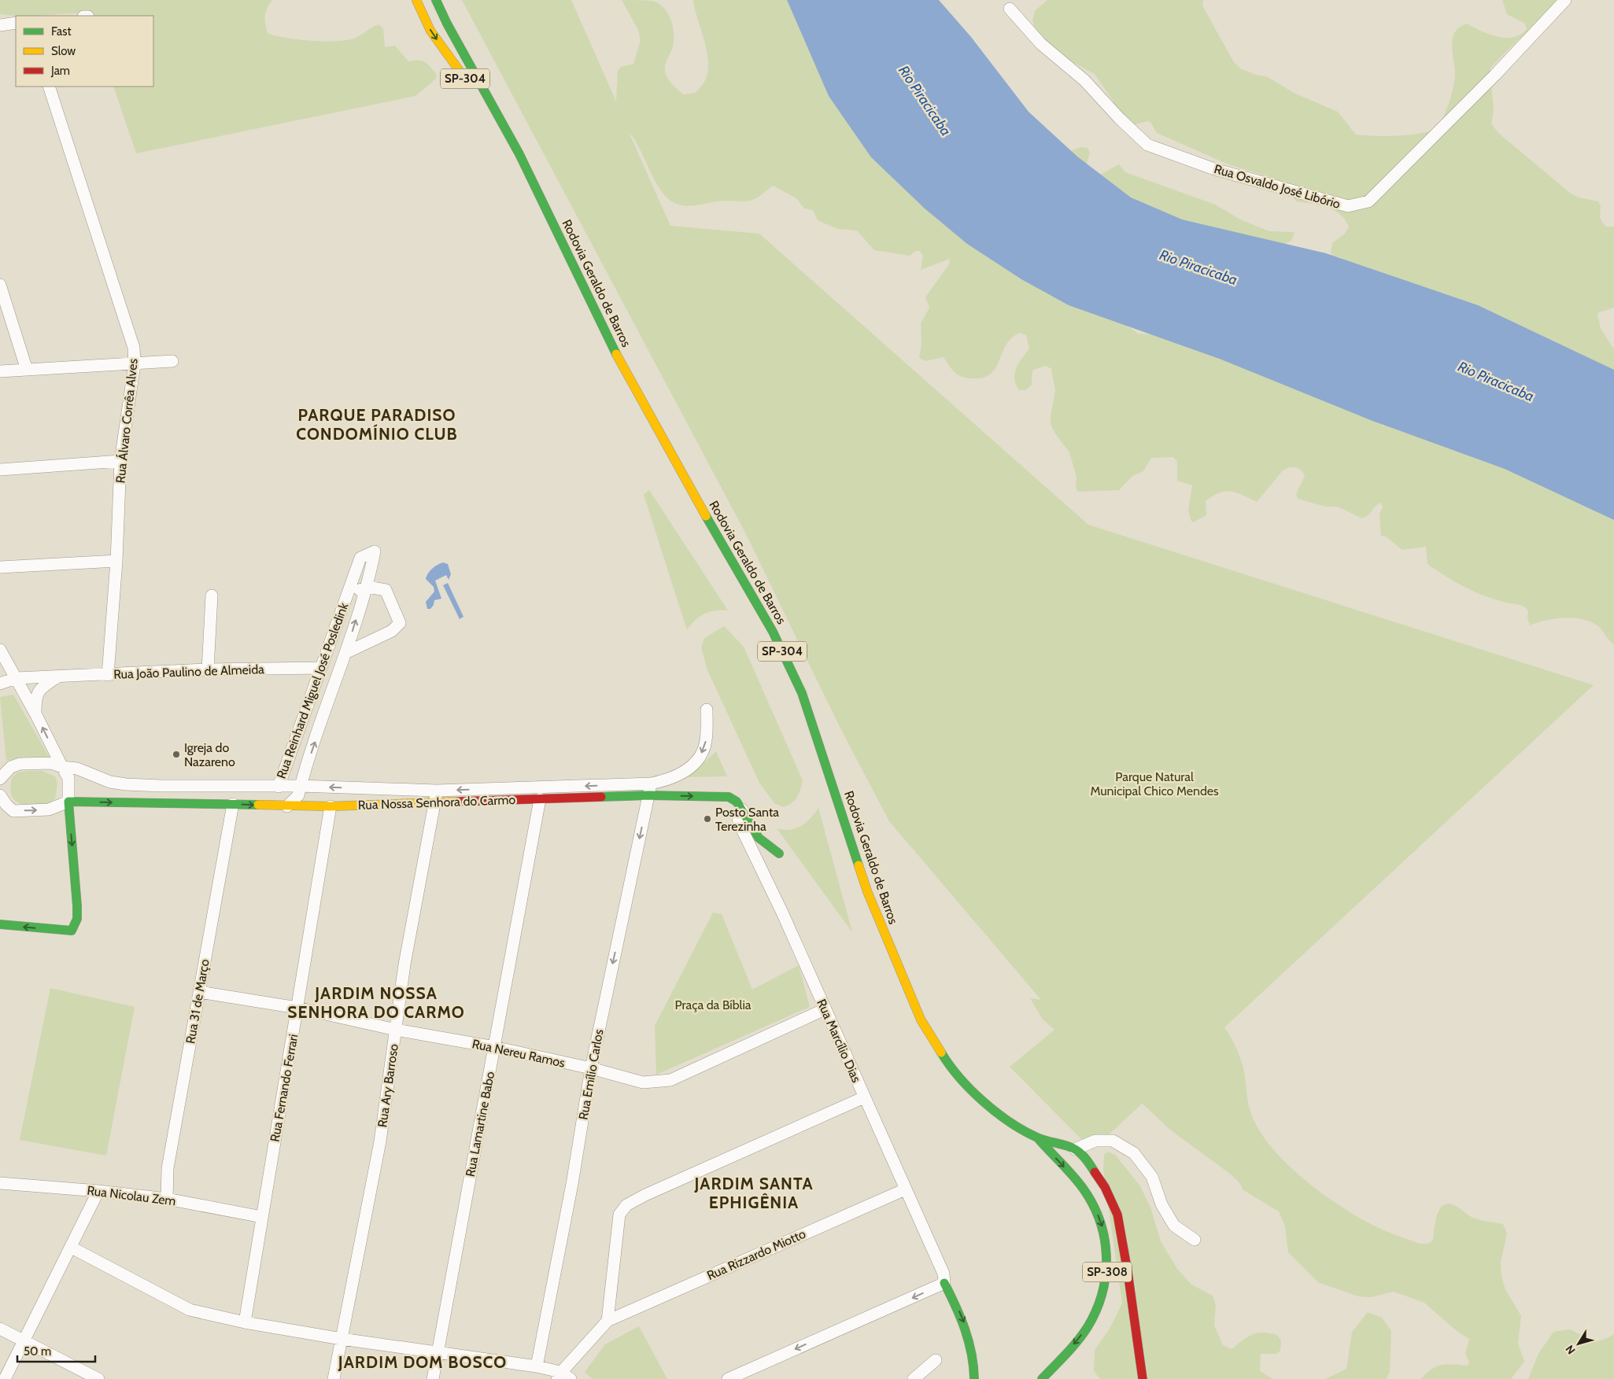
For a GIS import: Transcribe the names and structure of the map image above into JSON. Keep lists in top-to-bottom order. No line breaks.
{"streets":{"main road":["SP-304","Rodovia Geraldo de Barros","Rua Nossa Senhora do Carmo","SP-308"],"street":["Rua Osvaldo José Libório","Rua Álvaro Corrêa Alves","Rua João Paulino de Almeida","Rua Reinhard Miguel José Posledink","Rua 31 de Março","Rua Marcílio Dias","Rua Nereu Ramos","Rua Emílio Carlos","Rua Ary Barroso","Rua Fernando Ferrari","Rua Lamartine Babo","Rua Nicolau Zem","Rua Rizzardo Miotto"]},"crossings":[["Rodovia Geraldo de Barros","SP-308"],["Rua Álvaro Corrêa Alves","Rua João Paulino de Almeida"],["Rua João Paulino de Almeida","Rua Reinhard Miguel José Posledink"],["Rua Reinhard Miguel José Posledink","Rua Nossa Senhora do Carmo"],["Rua Nossa Senhora do Carmo","Rua 31 de Março"],["Rua Nossa Senhora do Carmo","Rua Marcílio Dias"],["Rua Nossa Senhora do Carmo","Rua Emílio Carlos"],["Rua Nossa Senhora do Carmo","Rua Ary Barroso"],["Rua Nossa Senhora do Carmo","Rua Fernando Ferrari"],["Rua Nossa Senhora do Carmo","Rua Lamartine Babo"],["Rua 31 de Março","Rua Nereu Ramos"],["Rua 31 de Março","Rua Nicolau Zem"],["Rua Marcílio Dias","Rua Nereu Ramos"],["Rua Marcílio Dias","Rua Rizzardo Miotto"],["Rua Nereu Ramos","Rua Emílio Carlos"],["Rua Nereu Ramos","Rua Ary Barroso"],["Rua Nereu Ramos","Rua Fernando Ferrari"],["Rua Nereu Ramos","Rua Lamartine Babo"],["Rua Fernando Ferrari","Rua Nicolau Zem"]],"one_way":["Rua Emílio Carlos"],"districts":["PARQUE PARADISO CONDOMÍNIO CLUB","JARDIM NOSSA SENHORA DO CARMO","JARDIM SANTA EPHIGÊNIA","JARDIM DOM BOSCO"],"water":["Rio Piracicaba"],"parks":["Parque Natural Municipal Chico Mendes","Praça da Bíblia"],"places":["Igreja do Nazareno","Posto Santa Terezinha"],"legend":["Fast","Slow","Jam"],"scale_bar":"50 m","north":"bottom left"}
